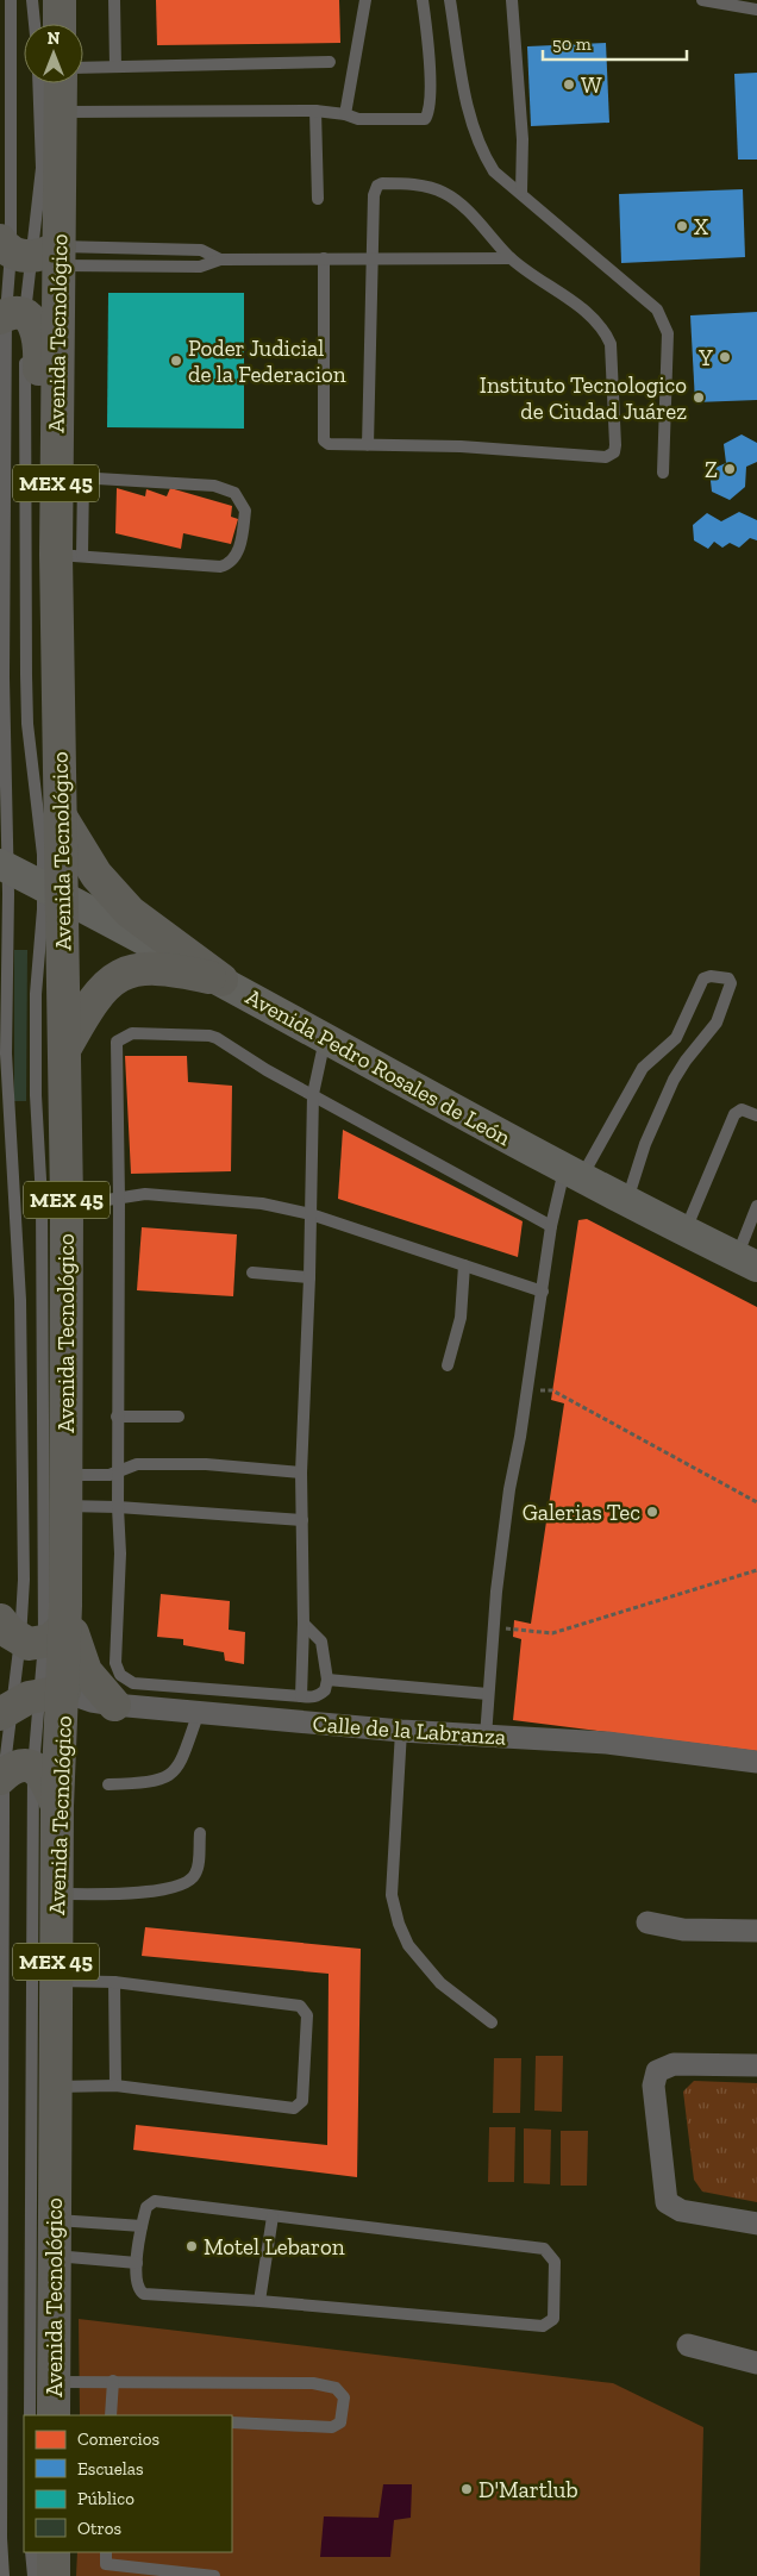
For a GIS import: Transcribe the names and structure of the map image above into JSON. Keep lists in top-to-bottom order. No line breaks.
{"streets":{"main road":["Avenida Tecnológico","MEX 45","Avenida Pedro Rosales de León"],"street":["Calle de la Labranza"]},"crossings":[["Avenida Tecnológico","Avenida Pedro Rosales de León"],["Avenida Tecnológico","Calle de la Labranza"]],"places":["W","X","Y","Poder Judicial de la Federacion","Instituto Tecnologico de Ciudad Juárez","Z","Galerias Tec","Motel Lebaron","D'Martlub"],"legend":["Comercios","Escuelas","Público","Otros"],"scale_bar":"50 m","north":"top"}
